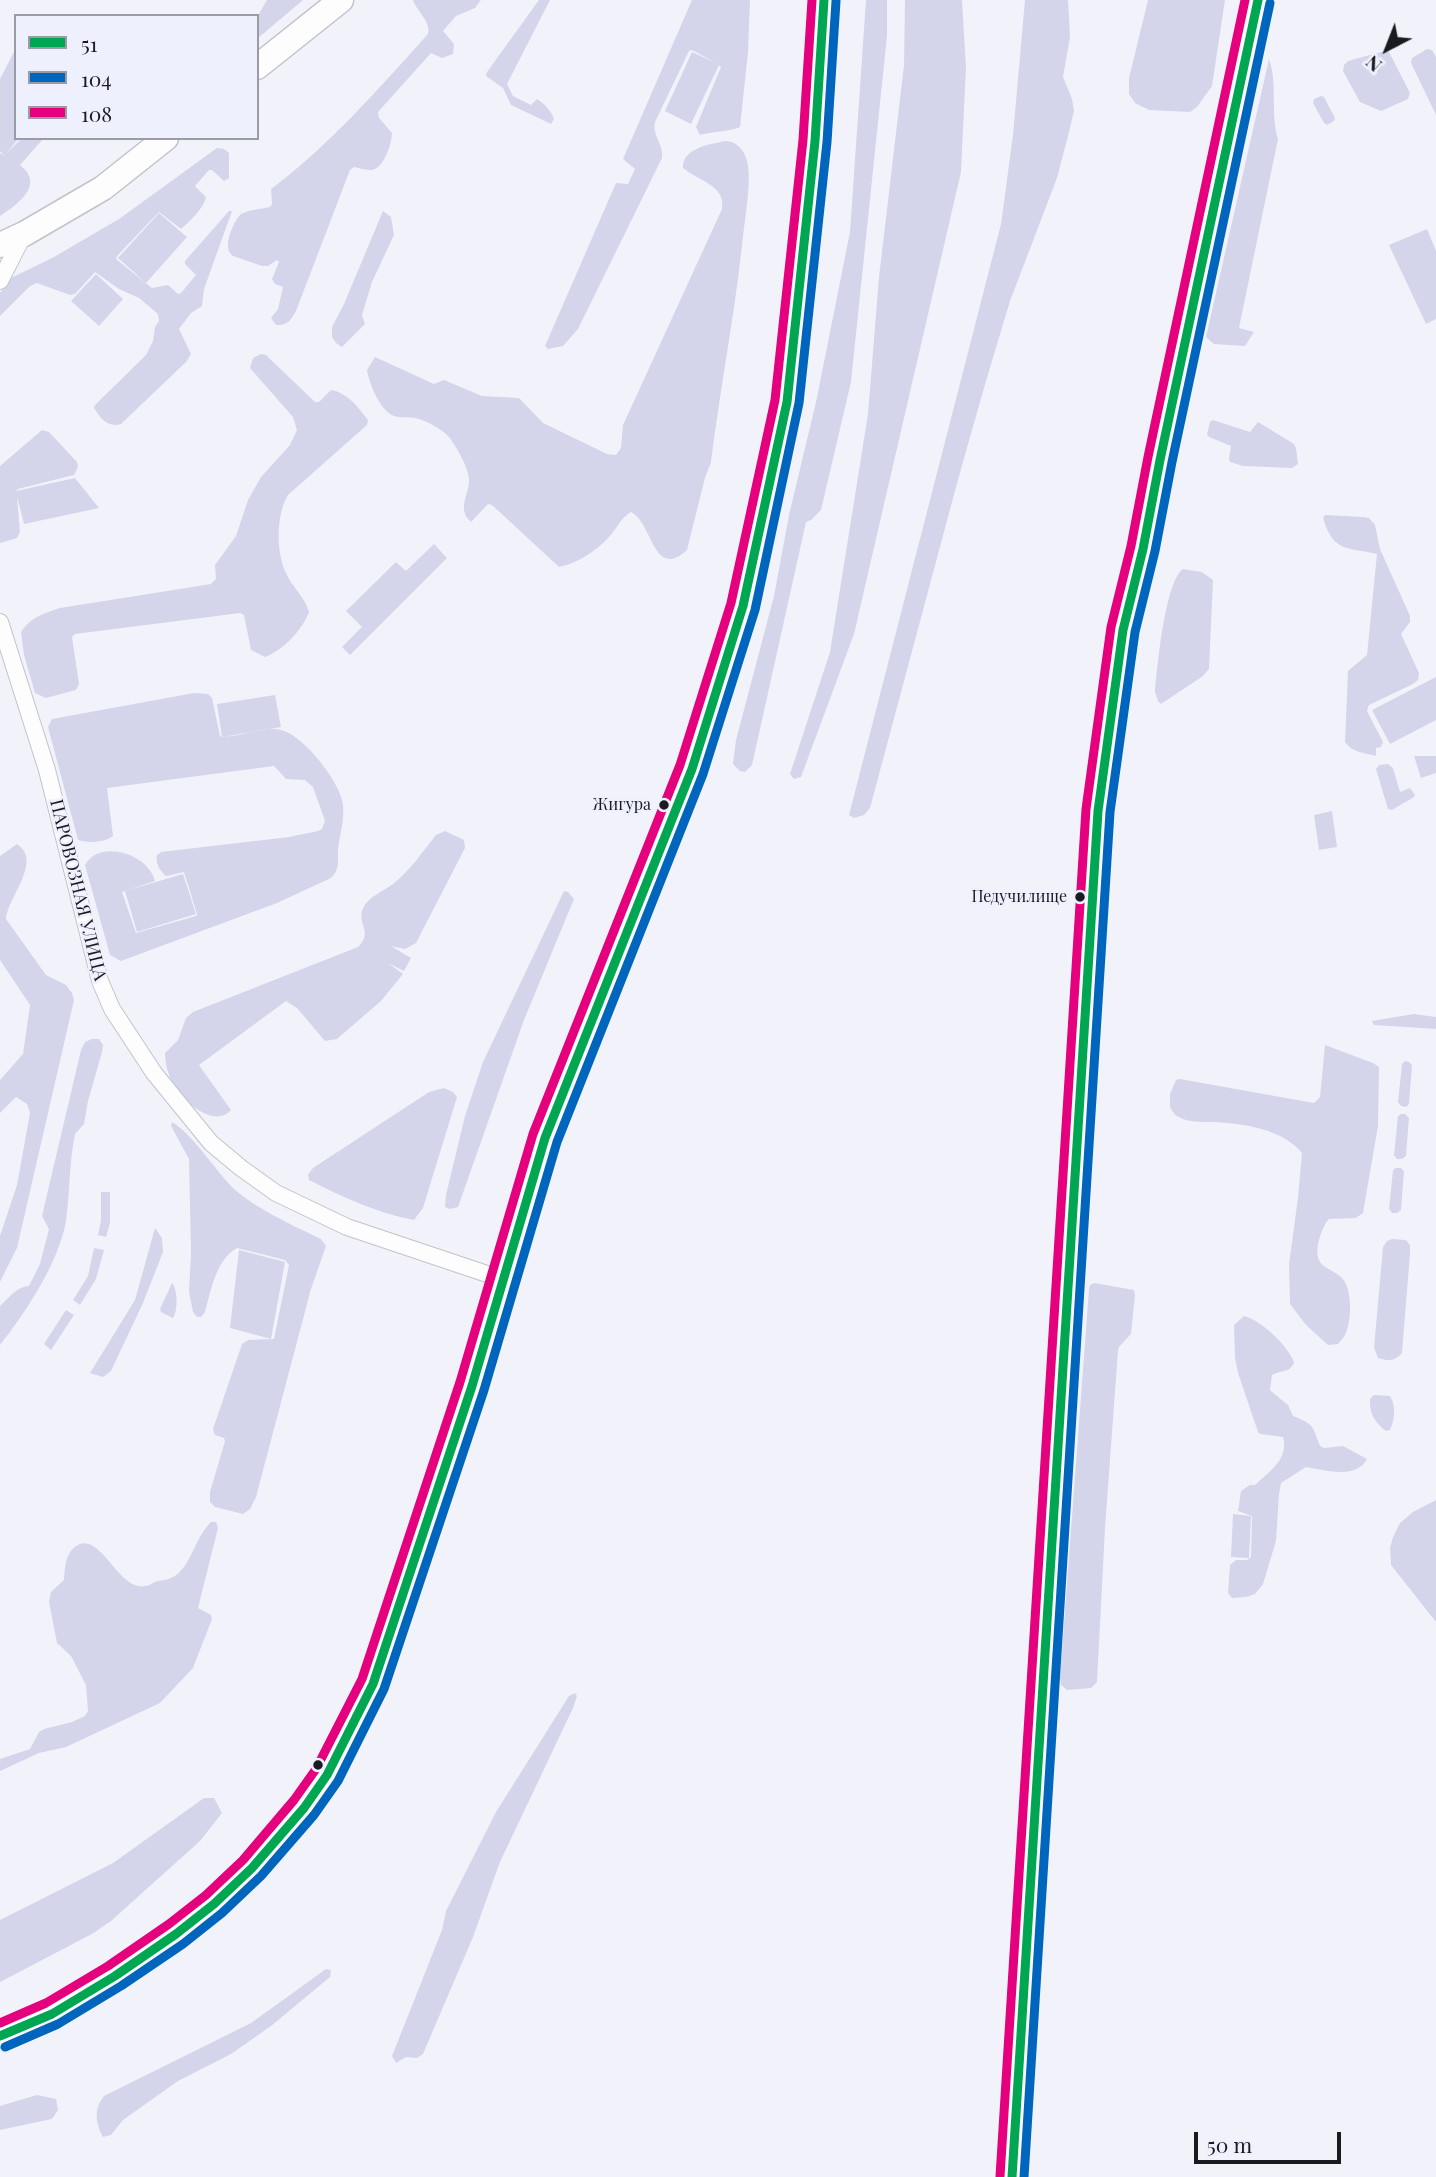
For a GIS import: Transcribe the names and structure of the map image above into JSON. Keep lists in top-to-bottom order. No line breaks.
{"streets":{"street":["ПАРОВОЗНАЯ УЛИЦА"]},"places":["Жигура","Педучилище"],"lines":["transit line 51","transit line 108","transit line 104"],"legend":["51","104","108"],"scale_bar":"50 m","north":"bottom left"}
